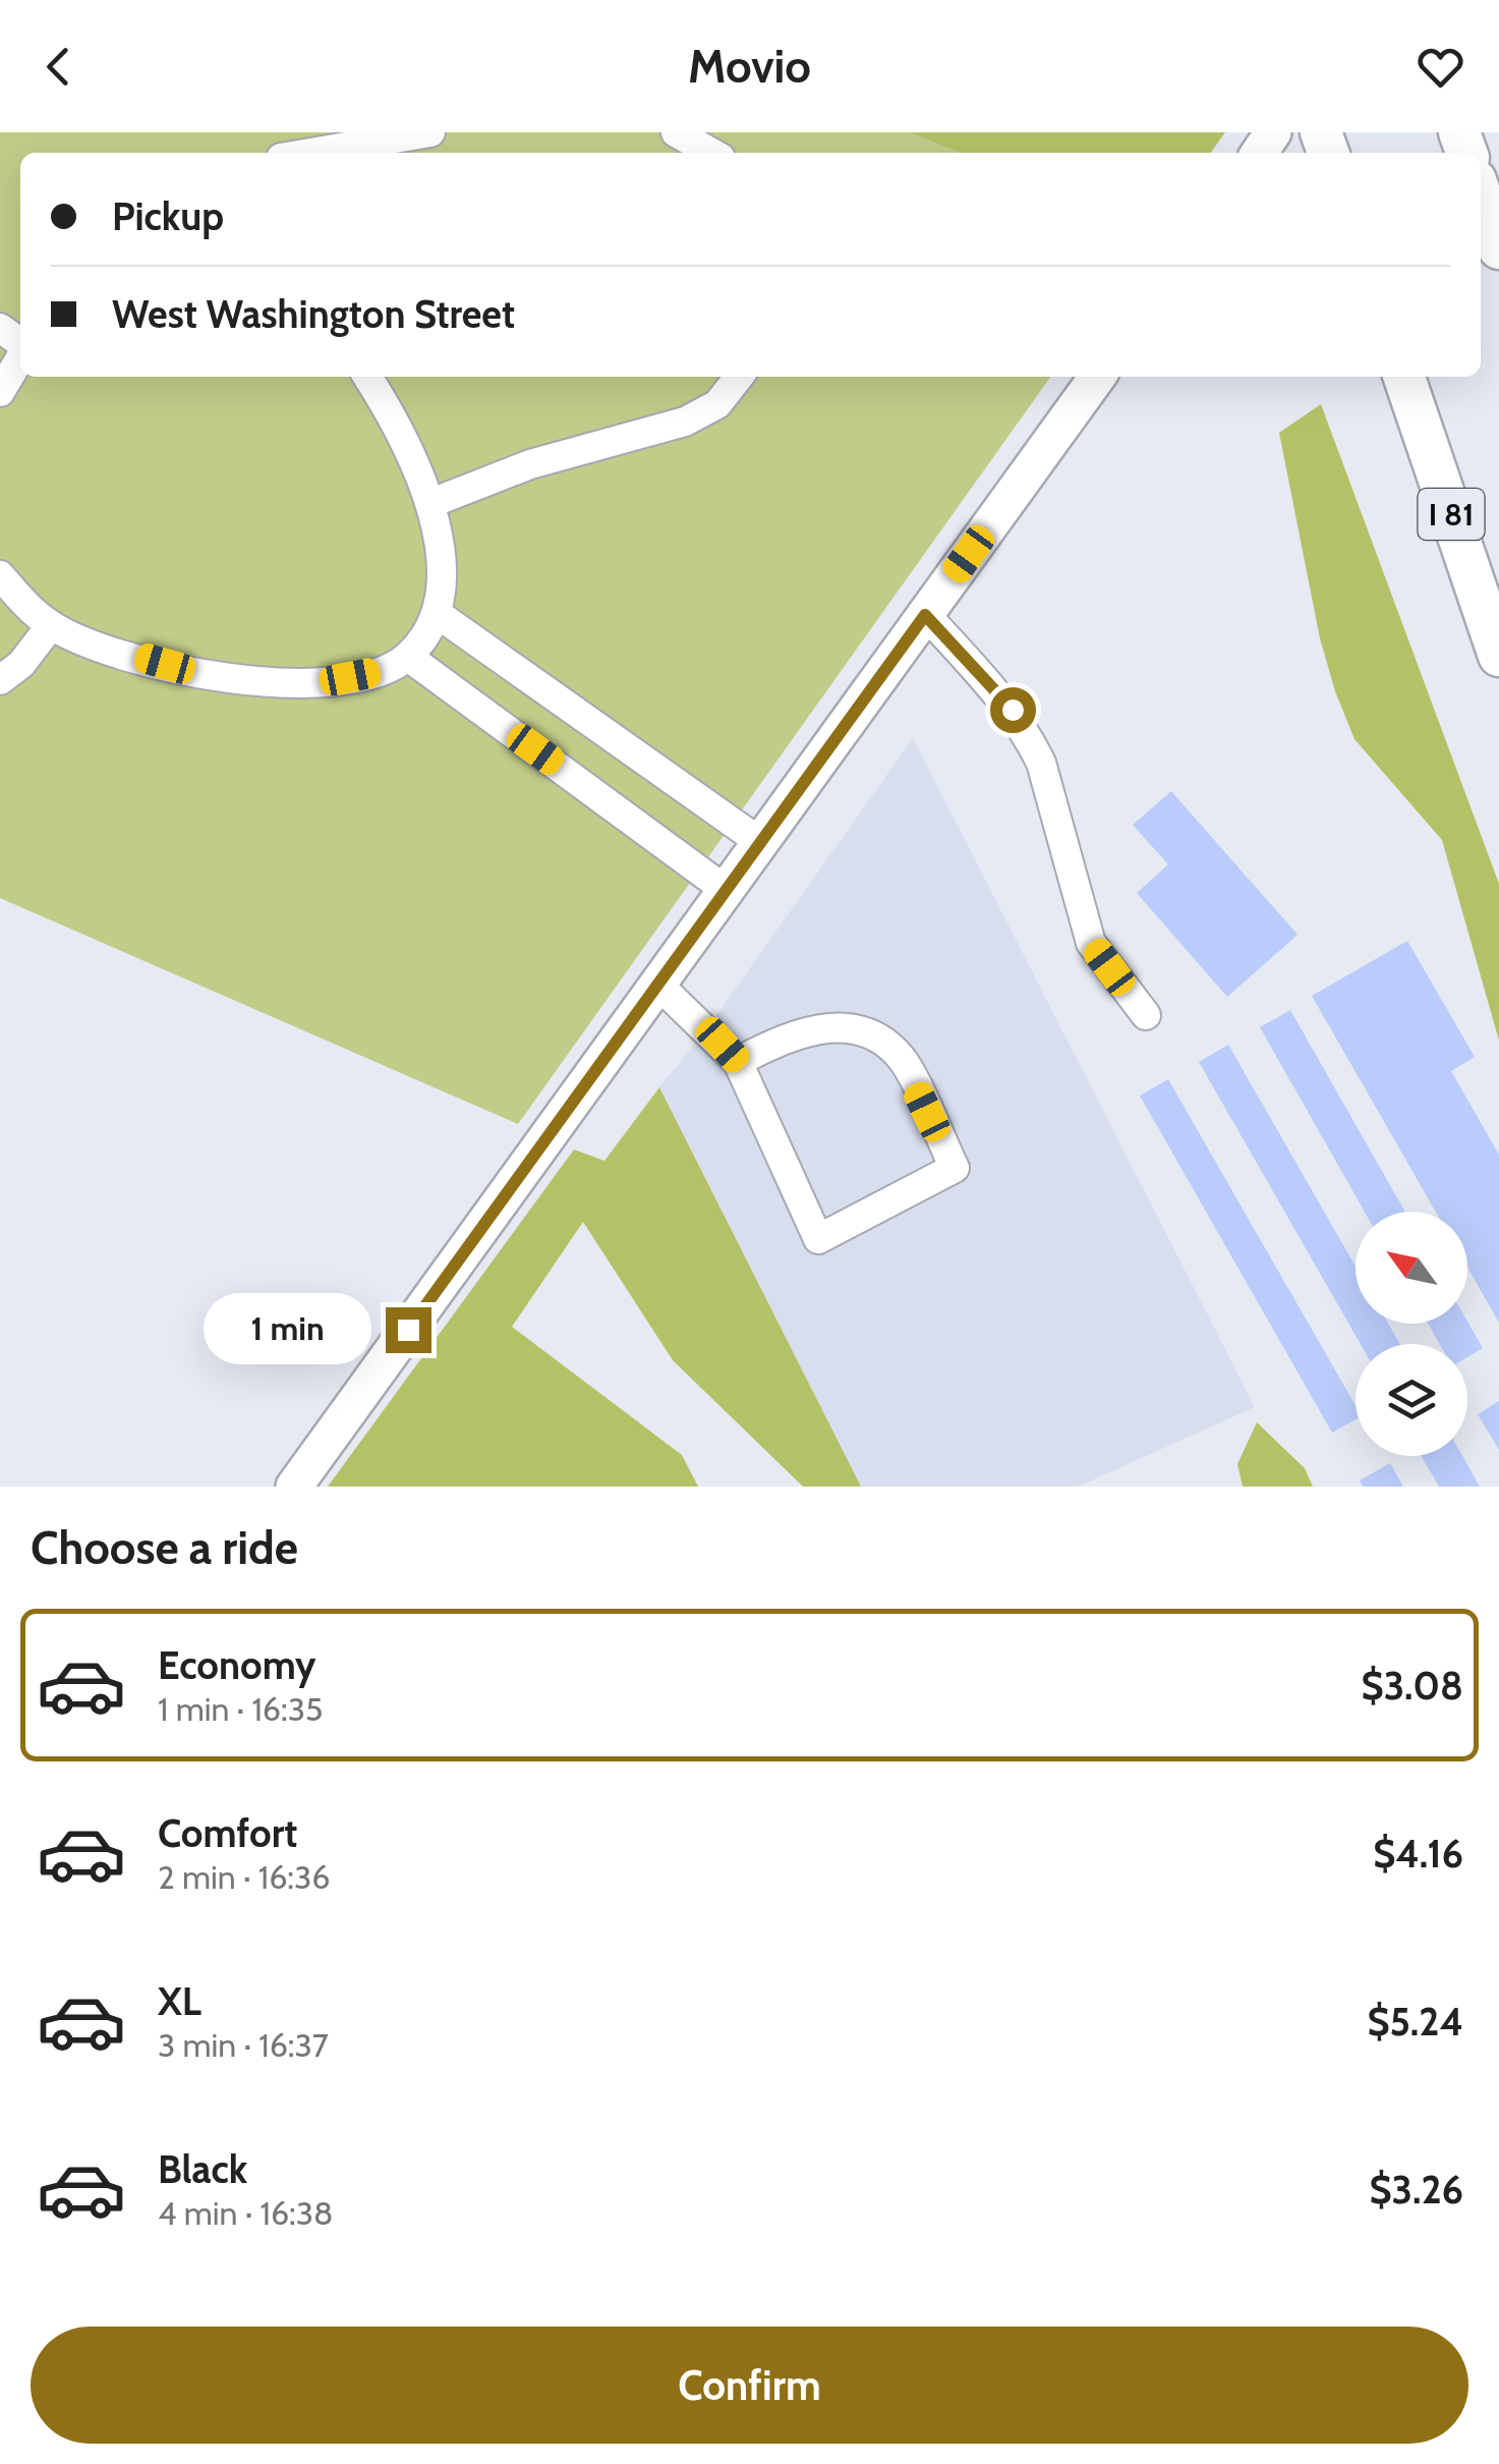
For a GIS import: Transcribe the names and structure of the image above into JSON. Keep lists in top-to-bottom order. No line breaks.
{"streets":{"highway":["I 81"]},"north":"top left","page":{"header":"Movio","banner":["Pickup","West Washington Street"],"bubble":"1 min","heading":"Choose a ride","list":[{"name":"Economy","note":"1 min · 16:35","value":"$3.08"},{"name":"Comfort","note":"2 min · 16:36","value":"$4.16"},{"name":"XL","note":"3 min · 16:37","value":"$5.24"},{"name":"Black","note":"4 min · 16:38","value":"$3.26"}],"buttons":"Confirm"}}
